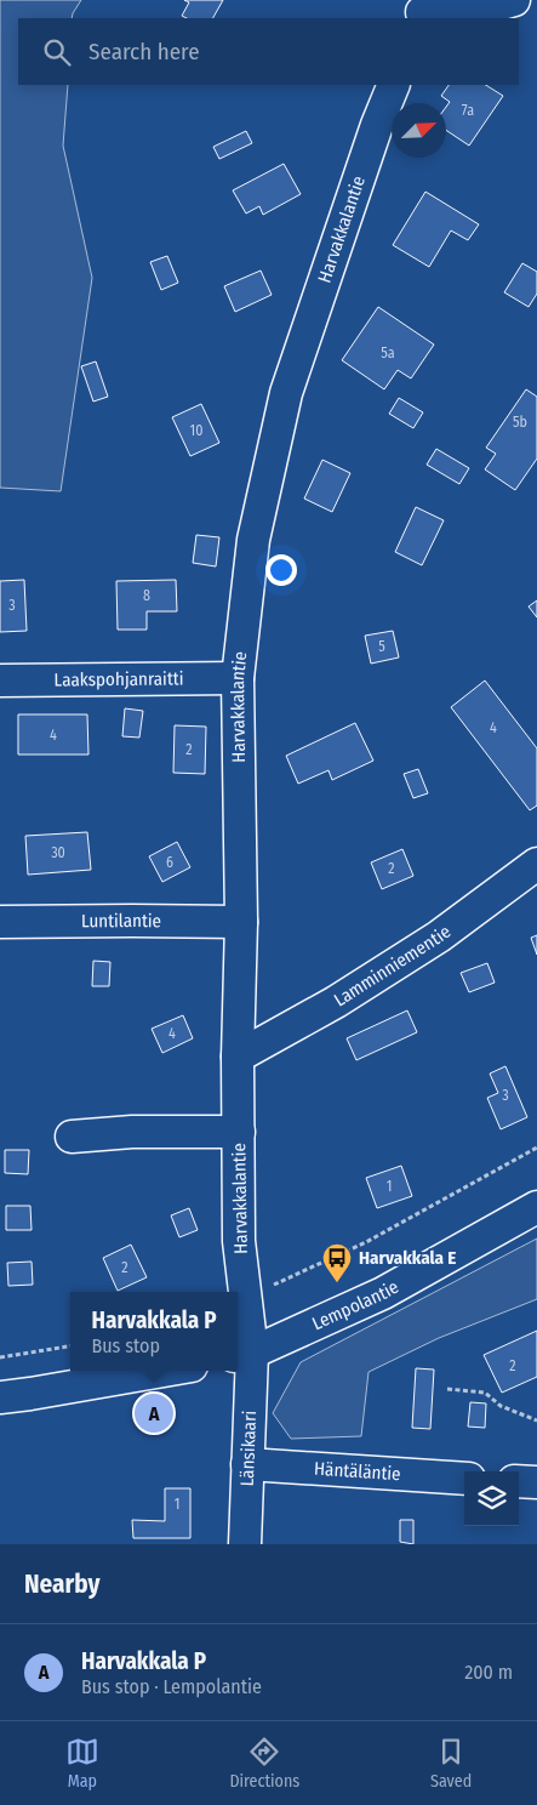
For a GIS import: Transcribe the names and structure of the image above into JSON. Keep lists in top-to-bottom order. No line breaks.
{"streets":{"street":["Harvakkalantie","Laakspohjanraitti","Luntilantie","Lamminniementie","Lempolantie","Länsikaari","Häntäläntie"]},"crossings":[["Harvakkalantie","Laakspohjanraitti"],["Harvakkalantie","Luntilantie"],["Harvakkalantie","Lamminniementie"],["Harvakkalantie","Lempolantie"],["Harvakkalantie","Länsikaari"],["Lempolantie","Länsikaari"],["Länsikaari","Häntäläntie"]],"places":{"bus stop":["Harvakkala E"]},"house_numbers":["7a","5a","5b","10","8","3","5","4","4","2","30","6","2","4","3","1","2","2","1"],"north":"top right","page":{"search":"Search here","popup":["Harvakkala P","Bus stop"],"pins":"A","heading":"Nearby","list":[{"mark":"A","name":"Harvakkala P","note":"Bus stop · Lempolantie","value":"200 m"}],"nav":["Map","Directions","Saved"]}}
